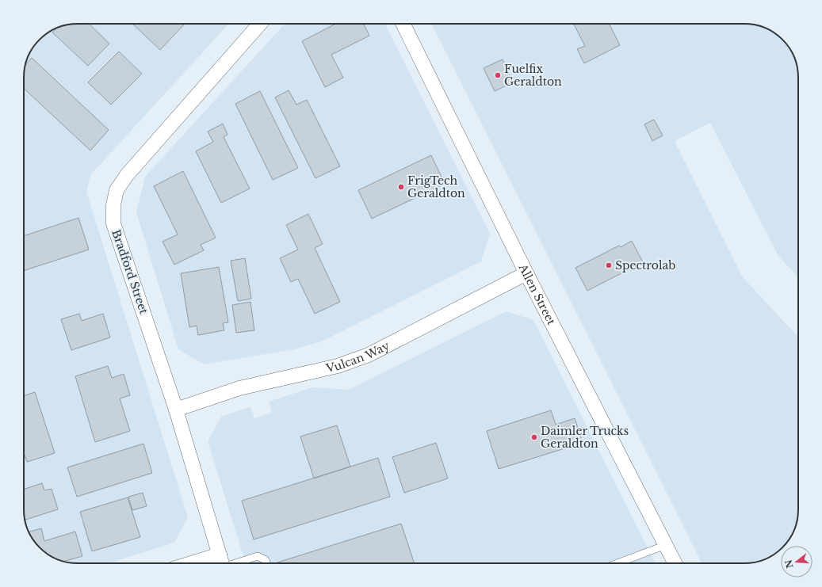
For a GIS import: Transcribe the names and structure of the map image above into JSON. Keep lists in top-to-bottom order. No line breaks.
{"streets":{"street":["Bradford Street","Allen Street","Vulcan Way"]},"crossings":[["Bradford Street","Vulcan Way"],["Allen Street","Vulcan Way"]],"places":["Fuelfix Geraldton","FrigTech Geraldton","Spectrolab","Daimler Trucks Geraldton"],"north":"left"}
